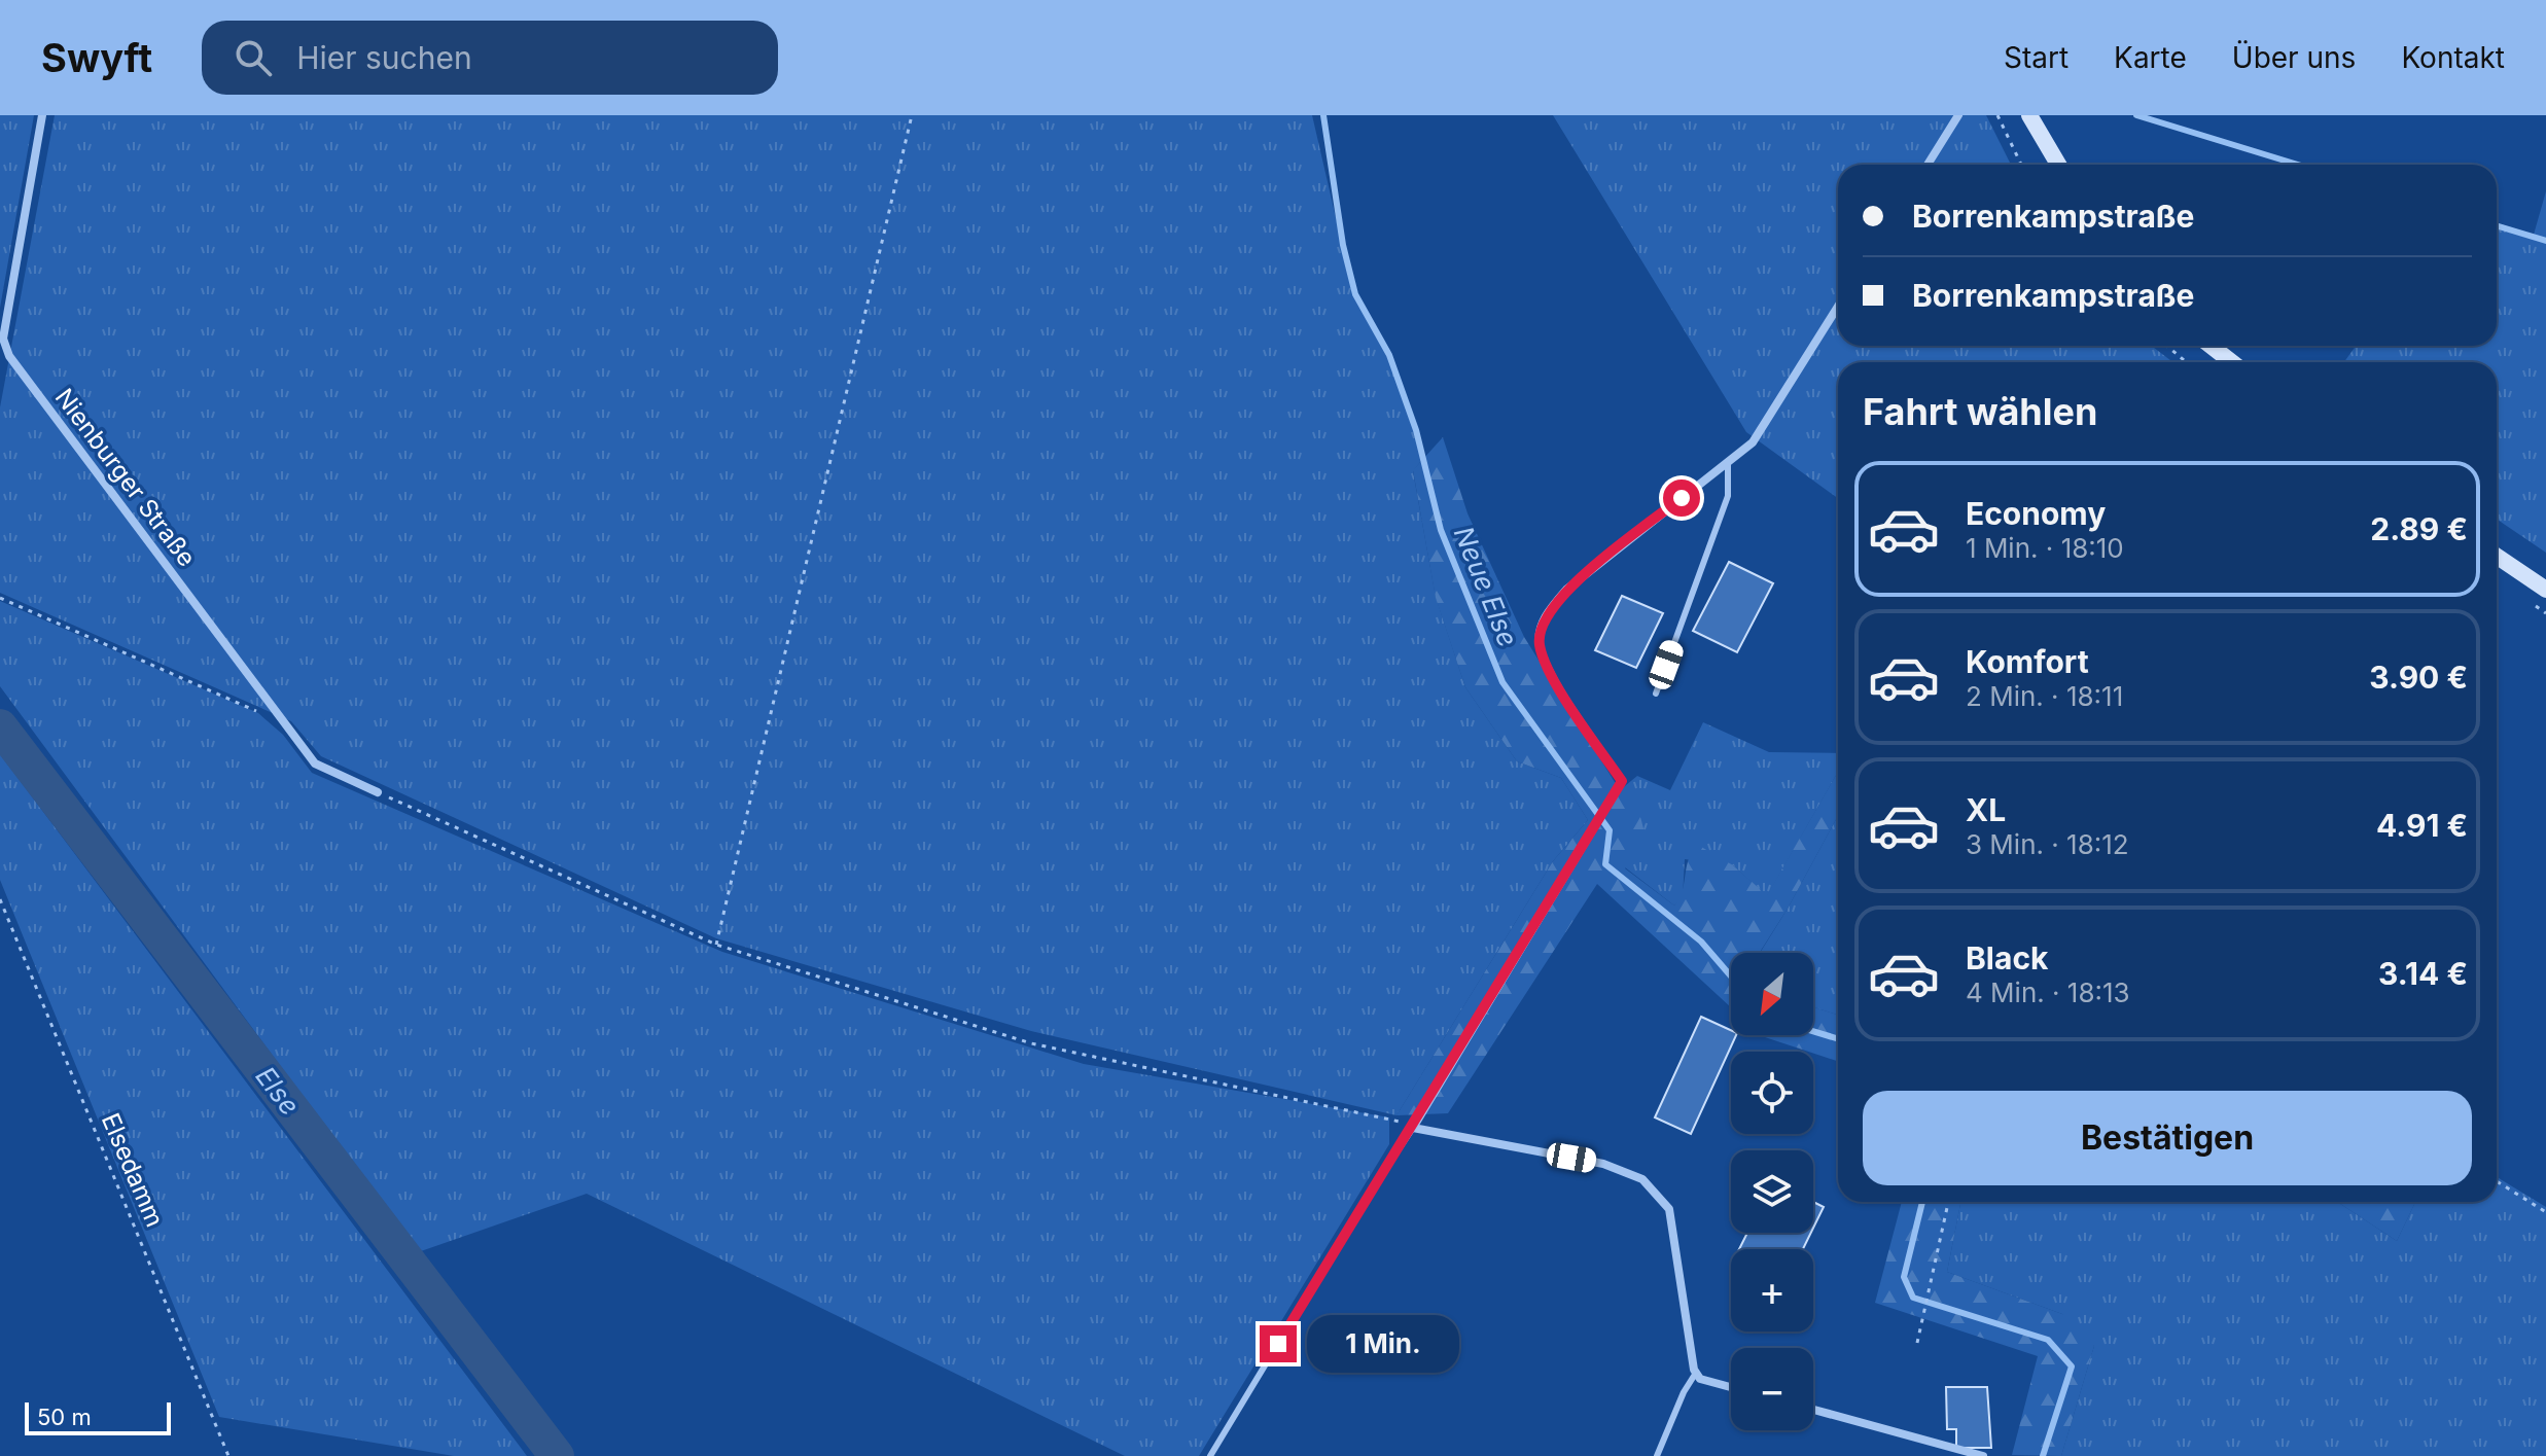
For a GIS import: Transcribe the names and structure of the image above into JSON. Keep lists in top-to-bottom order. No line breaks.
{"streets":{"street":["Nienburger Straße"],"path":["Elsedamm"]},"water":["Neue Else","Else"],"scale_bar":"50 m","north":"bottom left","page":{"header":"Swyft","search":"Hier suchen","nav":["Start","Karte","Über uns","Kontakt"],"banner":["Borrenkampstraße","Borrenkampstraße"],"heading":"Fahrt wählen","list":[{"name":"Economy","note":"1 Min. · 18:10","value":"2.89 €"},{"name":"Komfort","note":"2 Min. · 18:11","value":"3.90 €"},{"name":"XL","note":"3 Min. · 18:12","value":"4.91 €"},{"name":"Black","note":"4 Min. · 18:13","value":"3.14 €"}],"map_buttons":["+","−"],"buttons":"Bestätigen","bubble":"1 Min.","scale":"50 m"}}
